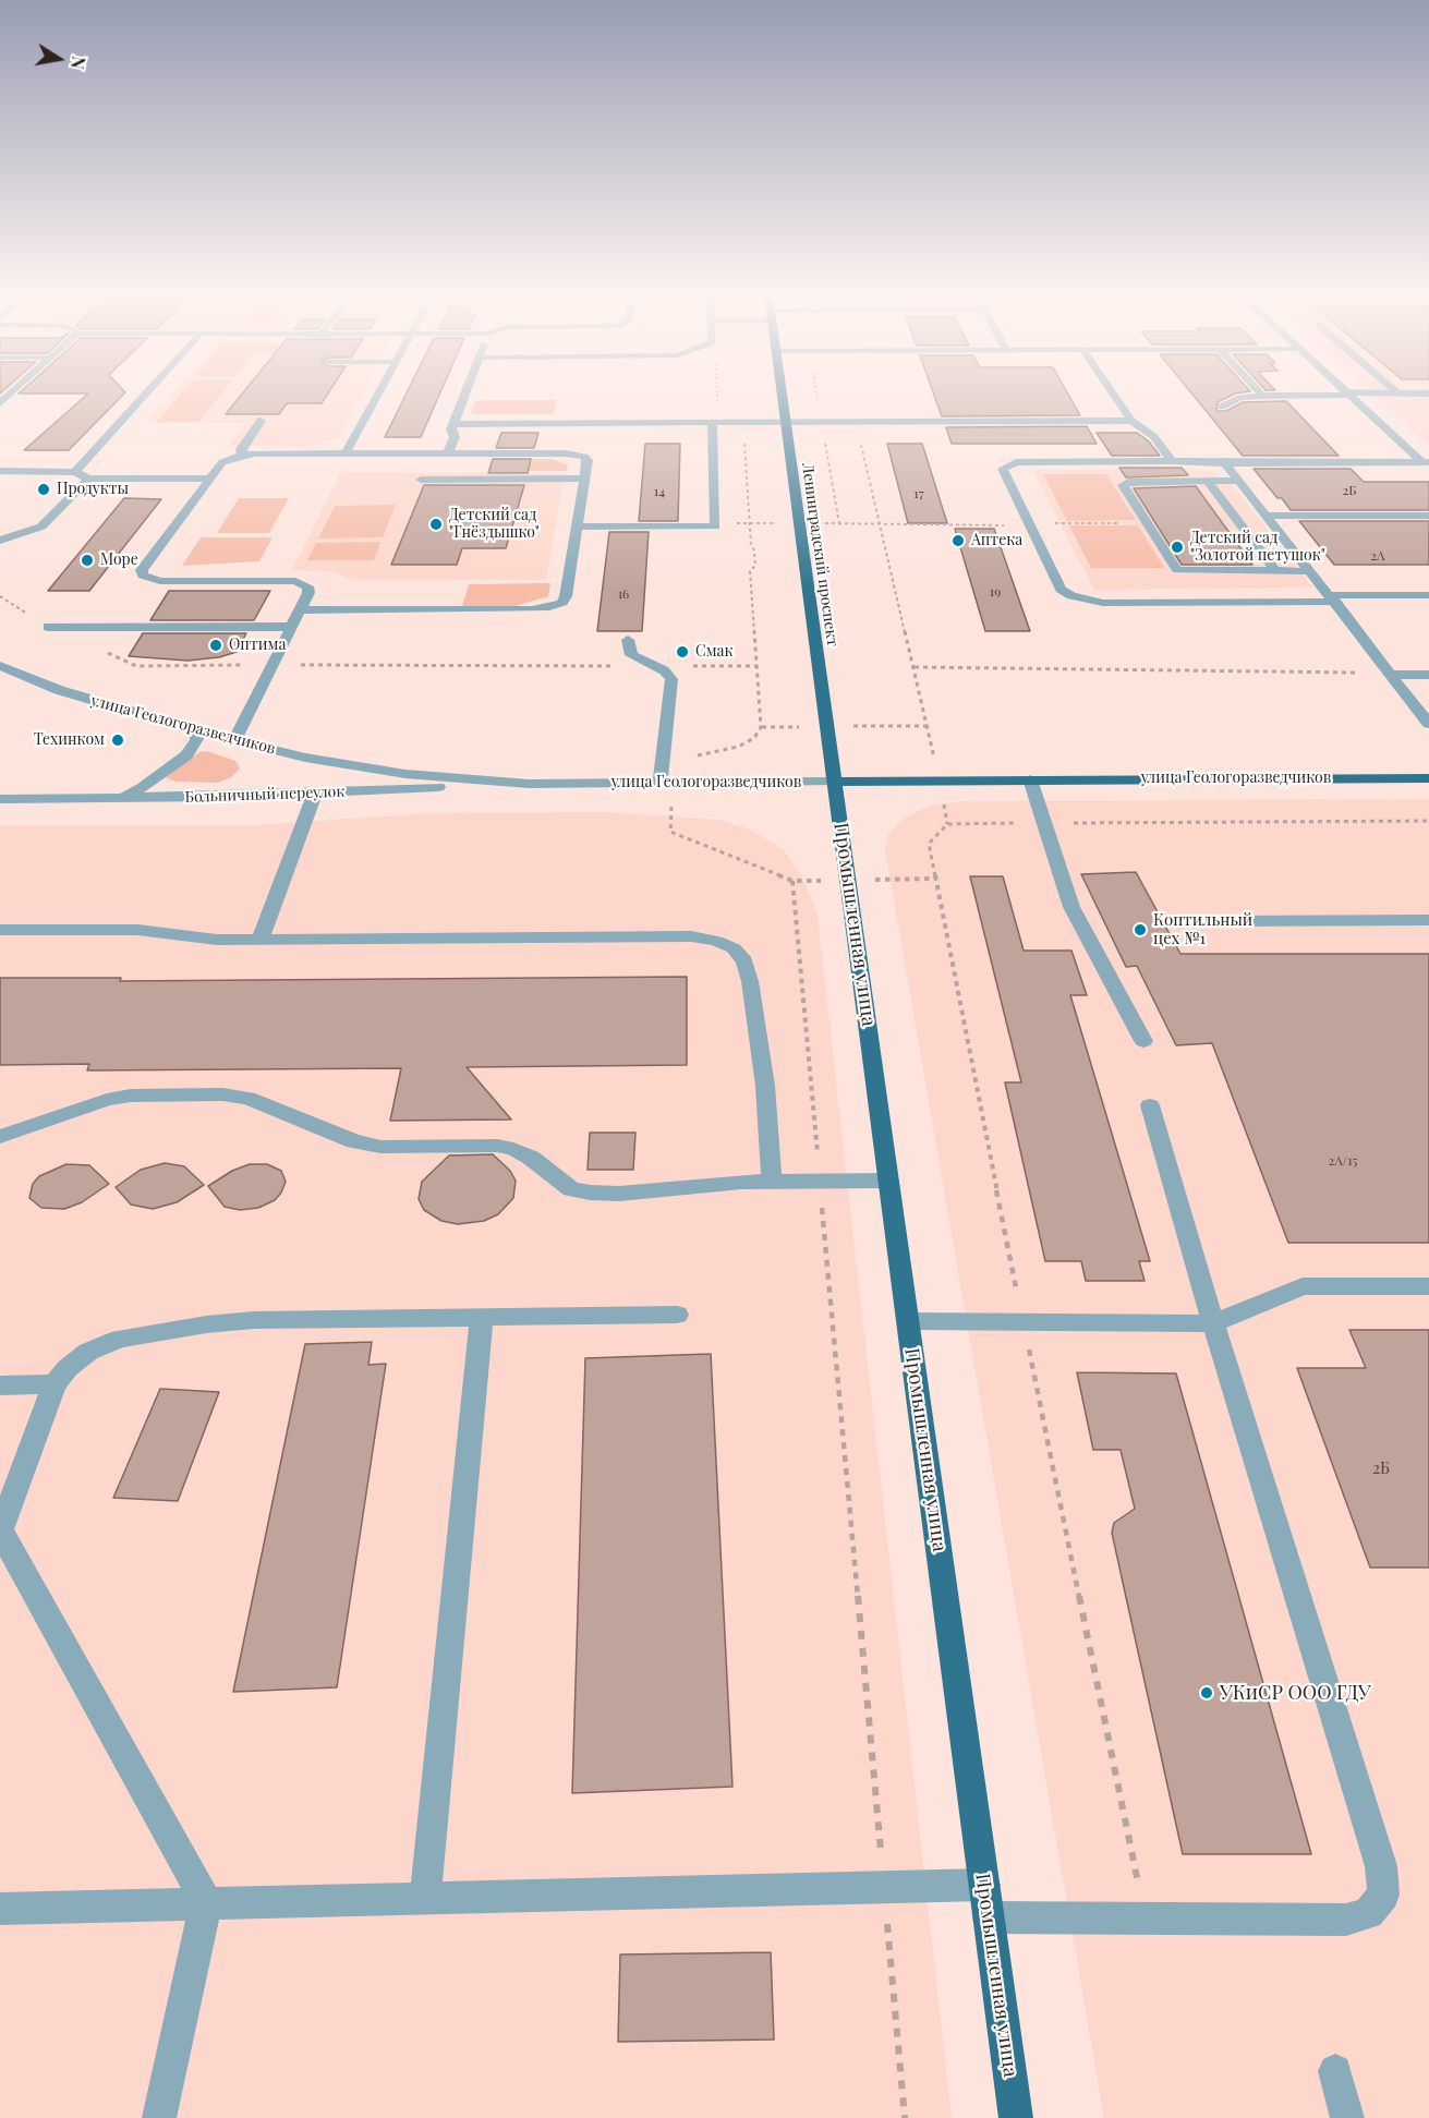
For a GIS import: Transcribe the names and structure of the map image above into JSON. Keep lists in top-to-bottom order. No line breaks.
{"streets":{"main road":["Ленинградский проспект","улица Геологоразведчиков","Промышленная улица"],"street":["Больничный переулок"]},"crossings":[["Ленинградский проспект","улица Геологоразведчиков"],["Ленинградский проспект","Промышленная улица"],["улица Геологоразведчиков","Больничный переулок"],["улица Геологоразведчиков","Промышленная улица"]],"places":["Продукты","Детский сад \"Гнёздышко\"","Аптека","Детский сад \"Золотой петушок\"","Море","Оптима","Смак","Техинком","Коптильный цех №1","УКиСР ООО ГДУ"],"house_numbers":["2Б","14","17","2А","19","16","2А/15","2Б"],"north":"right"}
